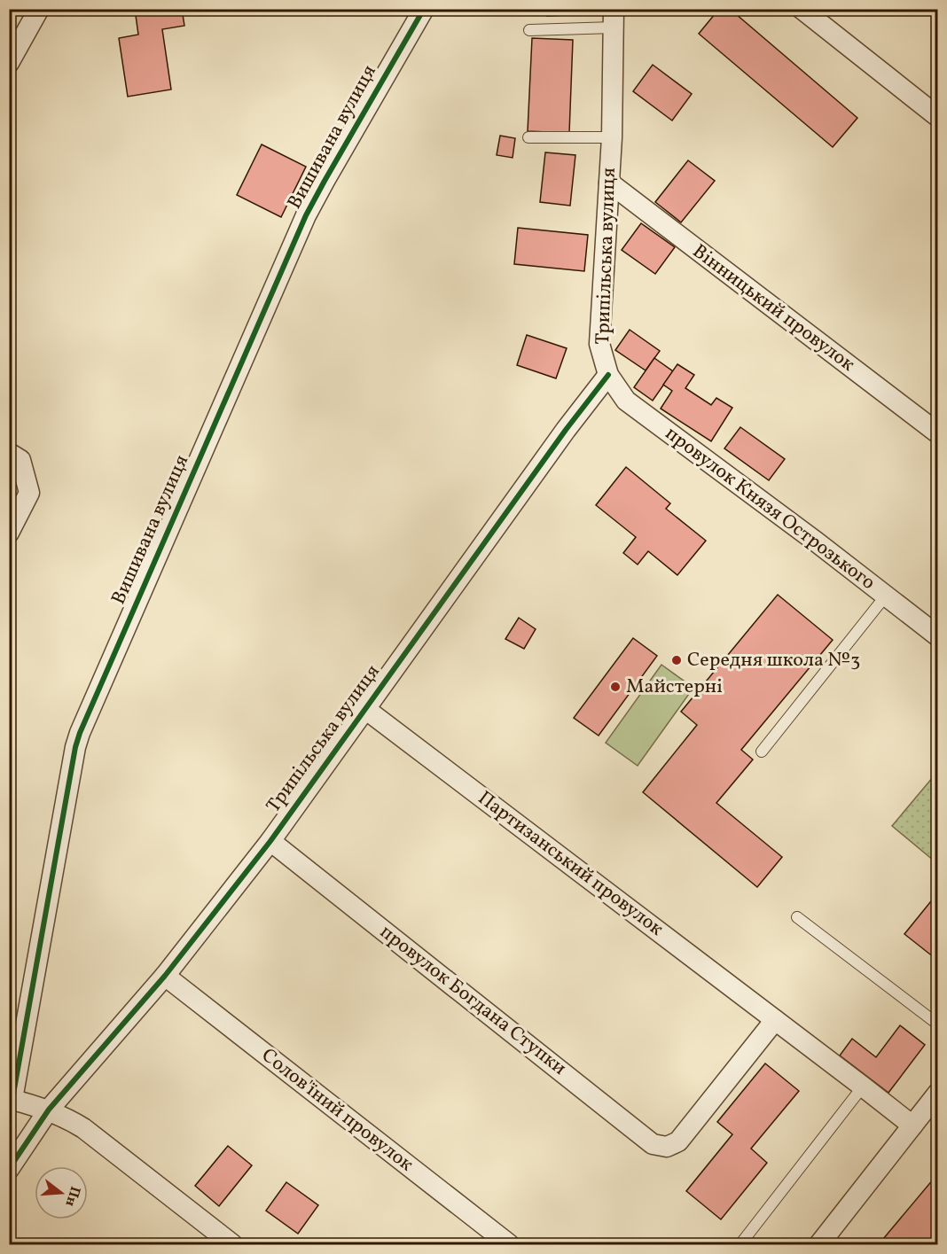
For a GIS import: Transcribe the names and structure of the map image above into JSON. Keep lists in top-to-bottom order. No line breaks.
{"streets":{"street":["Вишивана вулиця","Трипільська вулиця","Вінницький провулок","провулок Князя Острозького","Партизанський провулок","провулок Богдана Ступки","Солов'їний провулок"]},"crossings":[["Трипільська вулиця","Вінницький провулок"],["Трипільська вулиця","провулок Князя Острозького"],["Трипільська вулиця","Партизанський провулок"],["Трипільська вулиця","провулок Богдана Ступки"],["Трипільська вулиця","Солов'їний провулок"],["Партизанський провулок","провулок Богдана Ступки"]],"places":["Середня школа №3","Майстерні"],"north":"right"}
